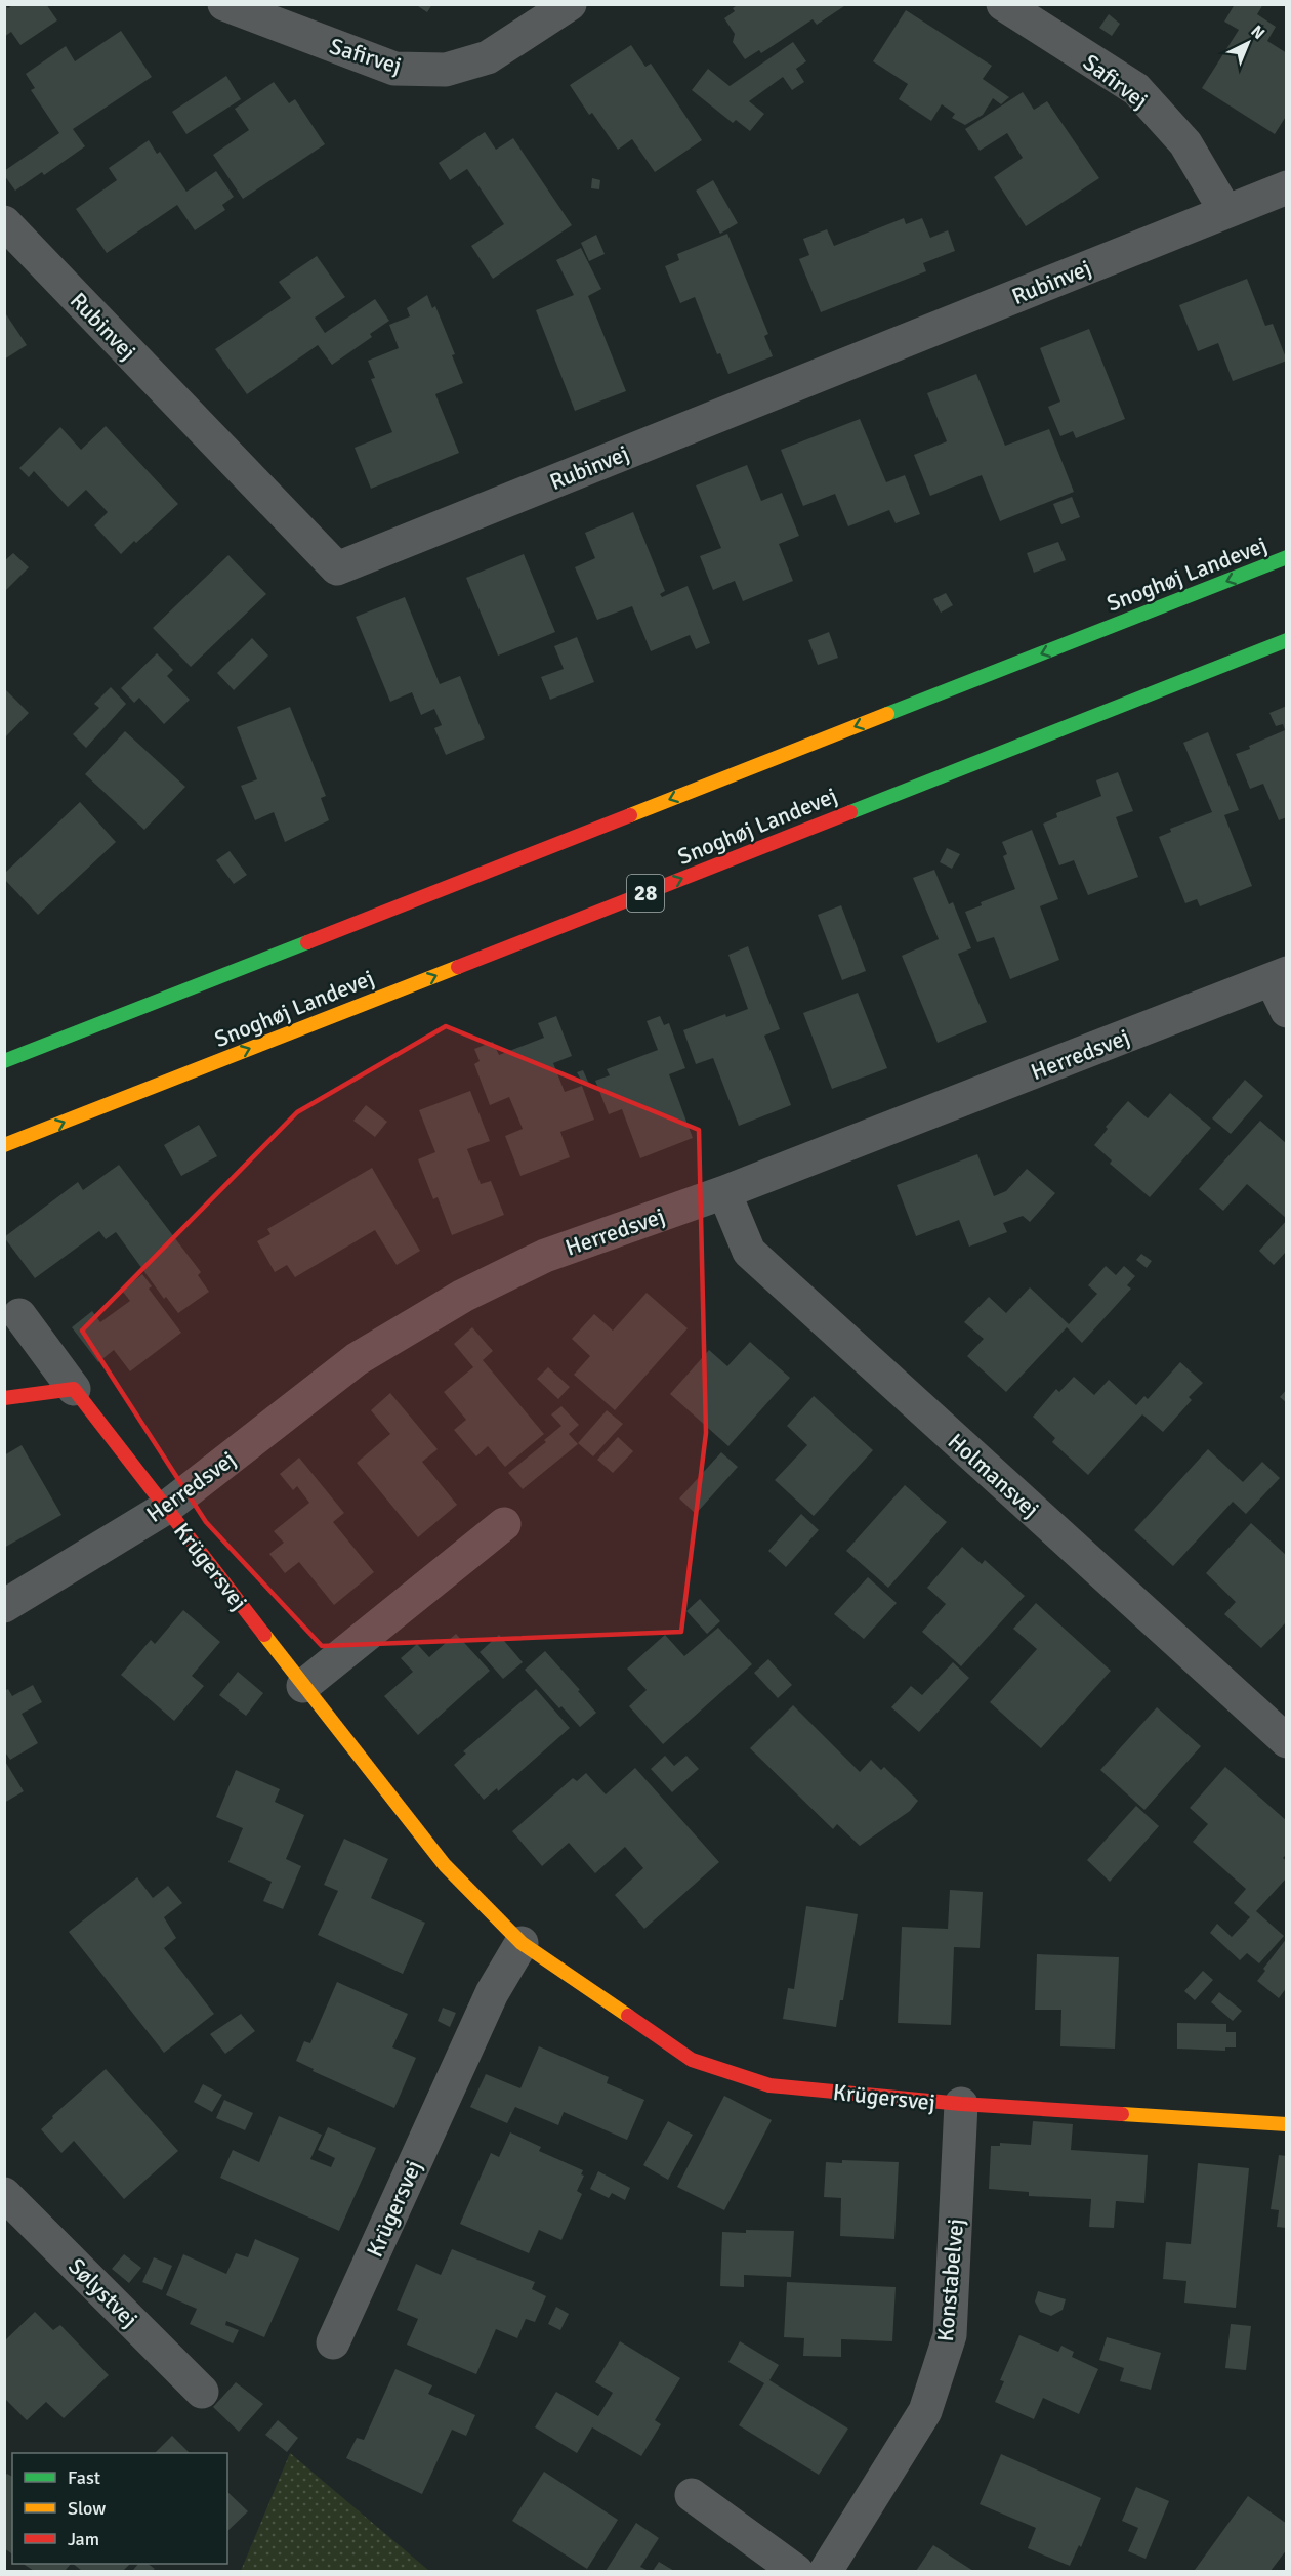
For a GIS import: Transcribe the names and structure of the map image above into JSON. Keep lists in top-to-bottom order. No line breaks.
{"streets":{"main road":["Snoghøj Landevej","28","Krügersvej"],"street":["Safirvej","Rubinvej","Herredsvej","Holmansvej","Konstabelvej","Sølystvej"]},"crossings":[["Safirvej","Rubinvej"],["Herredsvej","Holmansvej"],["Herredsvej","Krügersvej"],["Krügersvej","Konstabelvej"]],"legend":["Fast","Slow","Jam"],"north":"top right"}
